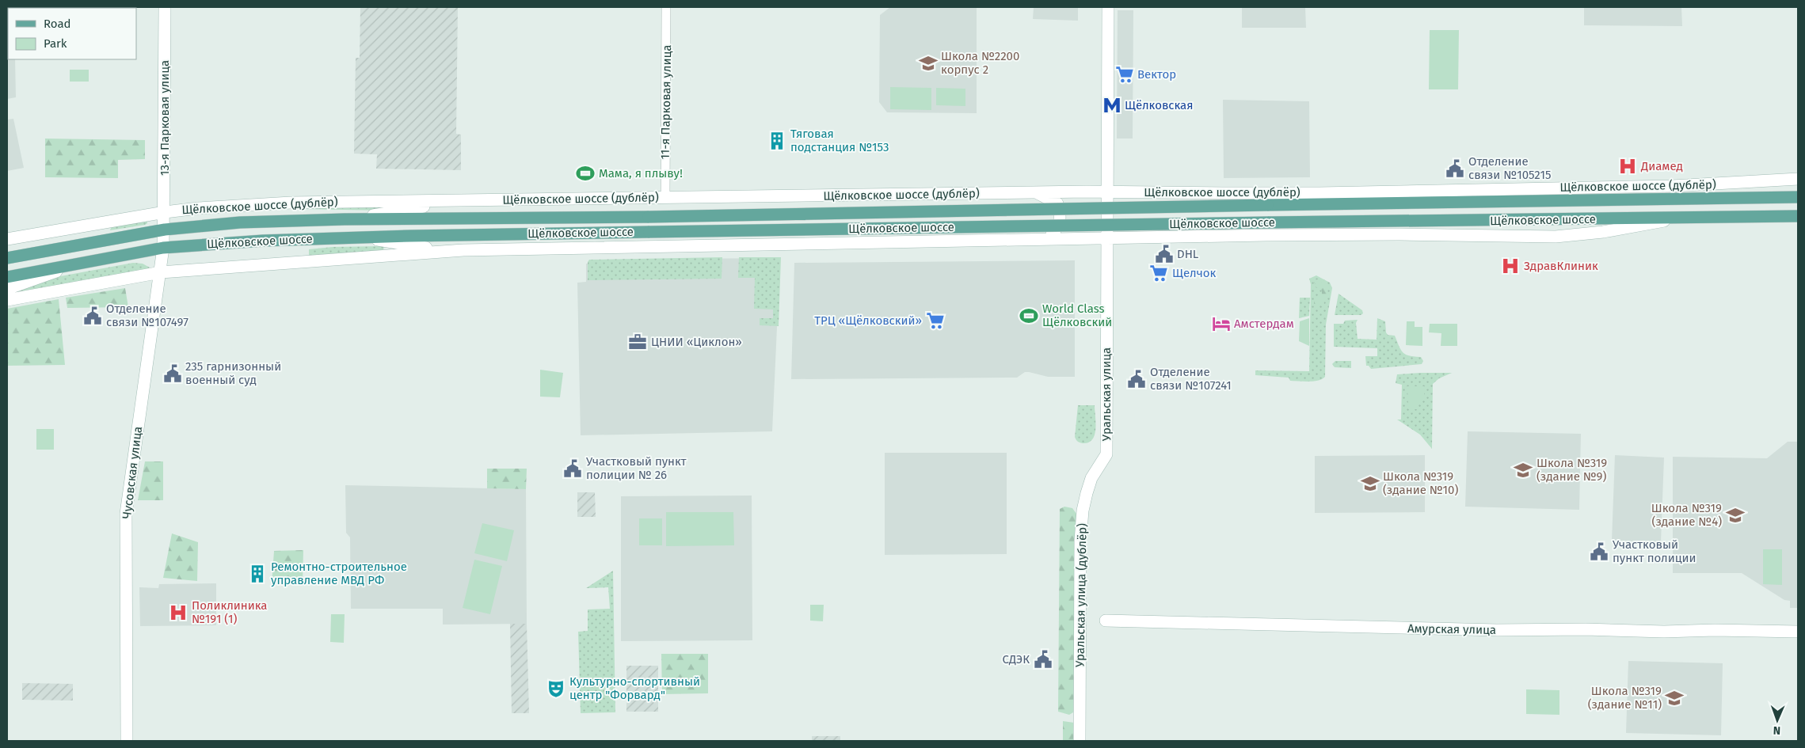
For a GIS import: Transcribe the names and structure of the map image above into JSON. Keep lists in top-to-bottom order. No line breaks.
{"streets":{"main road":["13-я Парковая улица","Щёлковское шоссе (дублёр)","Щёлковское шоссе","Уральская улица","Чусовская улица","Уральская улица (дублёр)","Амурская улица"],"street":["11-я Парковая улица"]},"crossings":[["11-я Парковая улица","Щёлковское шоссе (дублёр)"],["13-я Парковая улица","Щёлковское шоссе (дублёр)"],["13-я Парковая улица","Щёлковское шоссе"],["13-я Парковая улица","Чусовская улица"],["Щёлковское шоссе (дублёр)","Уральская улица"],["Щёлковское шоссе","Чусовская улица"],["Уральская улица","Уральская улица (дублёр)"]],"places":{"school or university":["Школа №2200 корпус 2","Школа №319 (здание №9)","Школа №319 (здание №10)","Школа №319 (здание №4)","Школа №319 (здание №11)"],"supermarket":["Вектор","Щелчок","ТРЦ «Щёлковский»"],"metro station":["Щёлковская"],"building":["Тяговая подстанция №153","Ремонтно-строительное управление МВД РФ"],"hospital":["Диамед","ЗдравКлиник","Поликлиника №191 (1)"],"public building":["Отделение связи №105215","DHL","Отделение связи №107497","235 гарнизонный военный суд","Отделение связи №107241","Участковый пункт полиции № 26","Участковый пункт полиции","СДЭК"],"sports":["Мама, я плыву!","World Class Щёлковский"],"hotel":["Амстердам"],"office":["ЦНИИ «Циклон»"],"theatre":["Культурно-спортивный центр \"Форвард\""]},"legend":["Road","Park"],"north":"bottom"}
